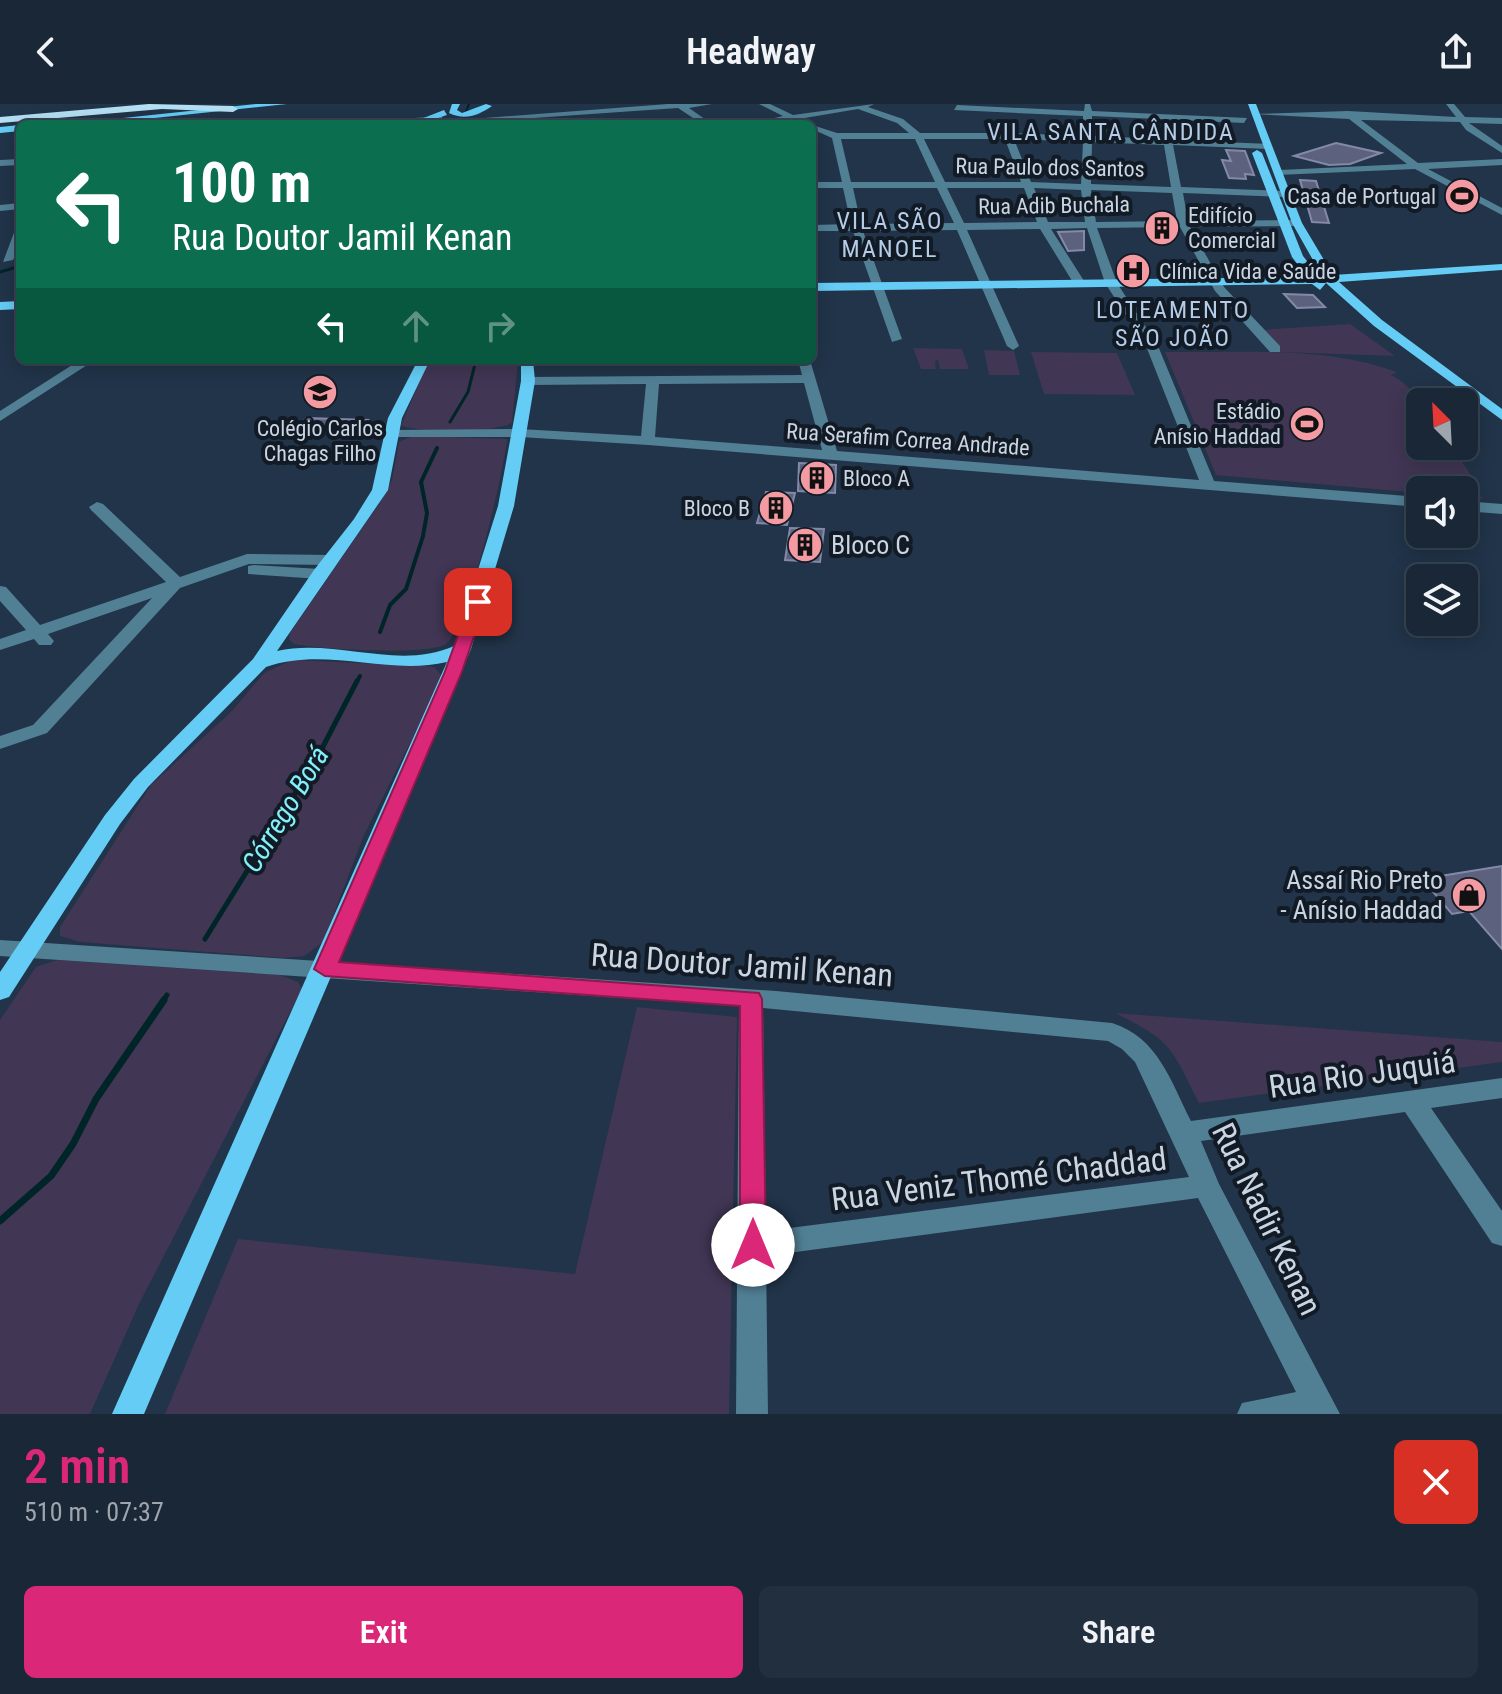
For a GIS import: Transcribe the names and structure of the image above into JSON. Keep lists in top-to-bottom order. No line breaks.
{"streets":{"street":["Rua Paulo dos Santos","Rua Adib Buchala","Rua Serafim Correa Andrade","Rua Doutor Jamil Kenan","Rua Rio Juquiá","Rua Veniz Thomé Chaddad","Rua Nadir Kenan"]},"crossings":[["Rua Doutor Jamil Kenan","Rua Nadir Kenan"],["Rua Rio Juquiá","Rua Nadir Kenan"],["Rua Veniz Thomé Chaddad","Rua Nadir Kenan"]],"districts":["VILA SANTA CÂNDIDA","VILA SÃO MANOEL","LOTEAMENTO SÃO JOÃO"],"water":["Córrego Borá"],"places":{"sports":["Casa de Portugal","Estádio Anísio Haddad"],"building":["Edifício Comercial","Bloco A","Bloco B","Bloco C"],"hospital":["Clínica Vida e Saúde"],"school or university":["Colégio Carlos Chagas Filho"],"shop":["Assaí Rio Preto - Anísio Haddad"]},"north":"top left","page":{"header":"Headway","turn":["100 m","Rua Doutor Jamil Kenan"],"heading":["2 min","510 m · 07:37"],"buttons":["Exit","Share"]}}
